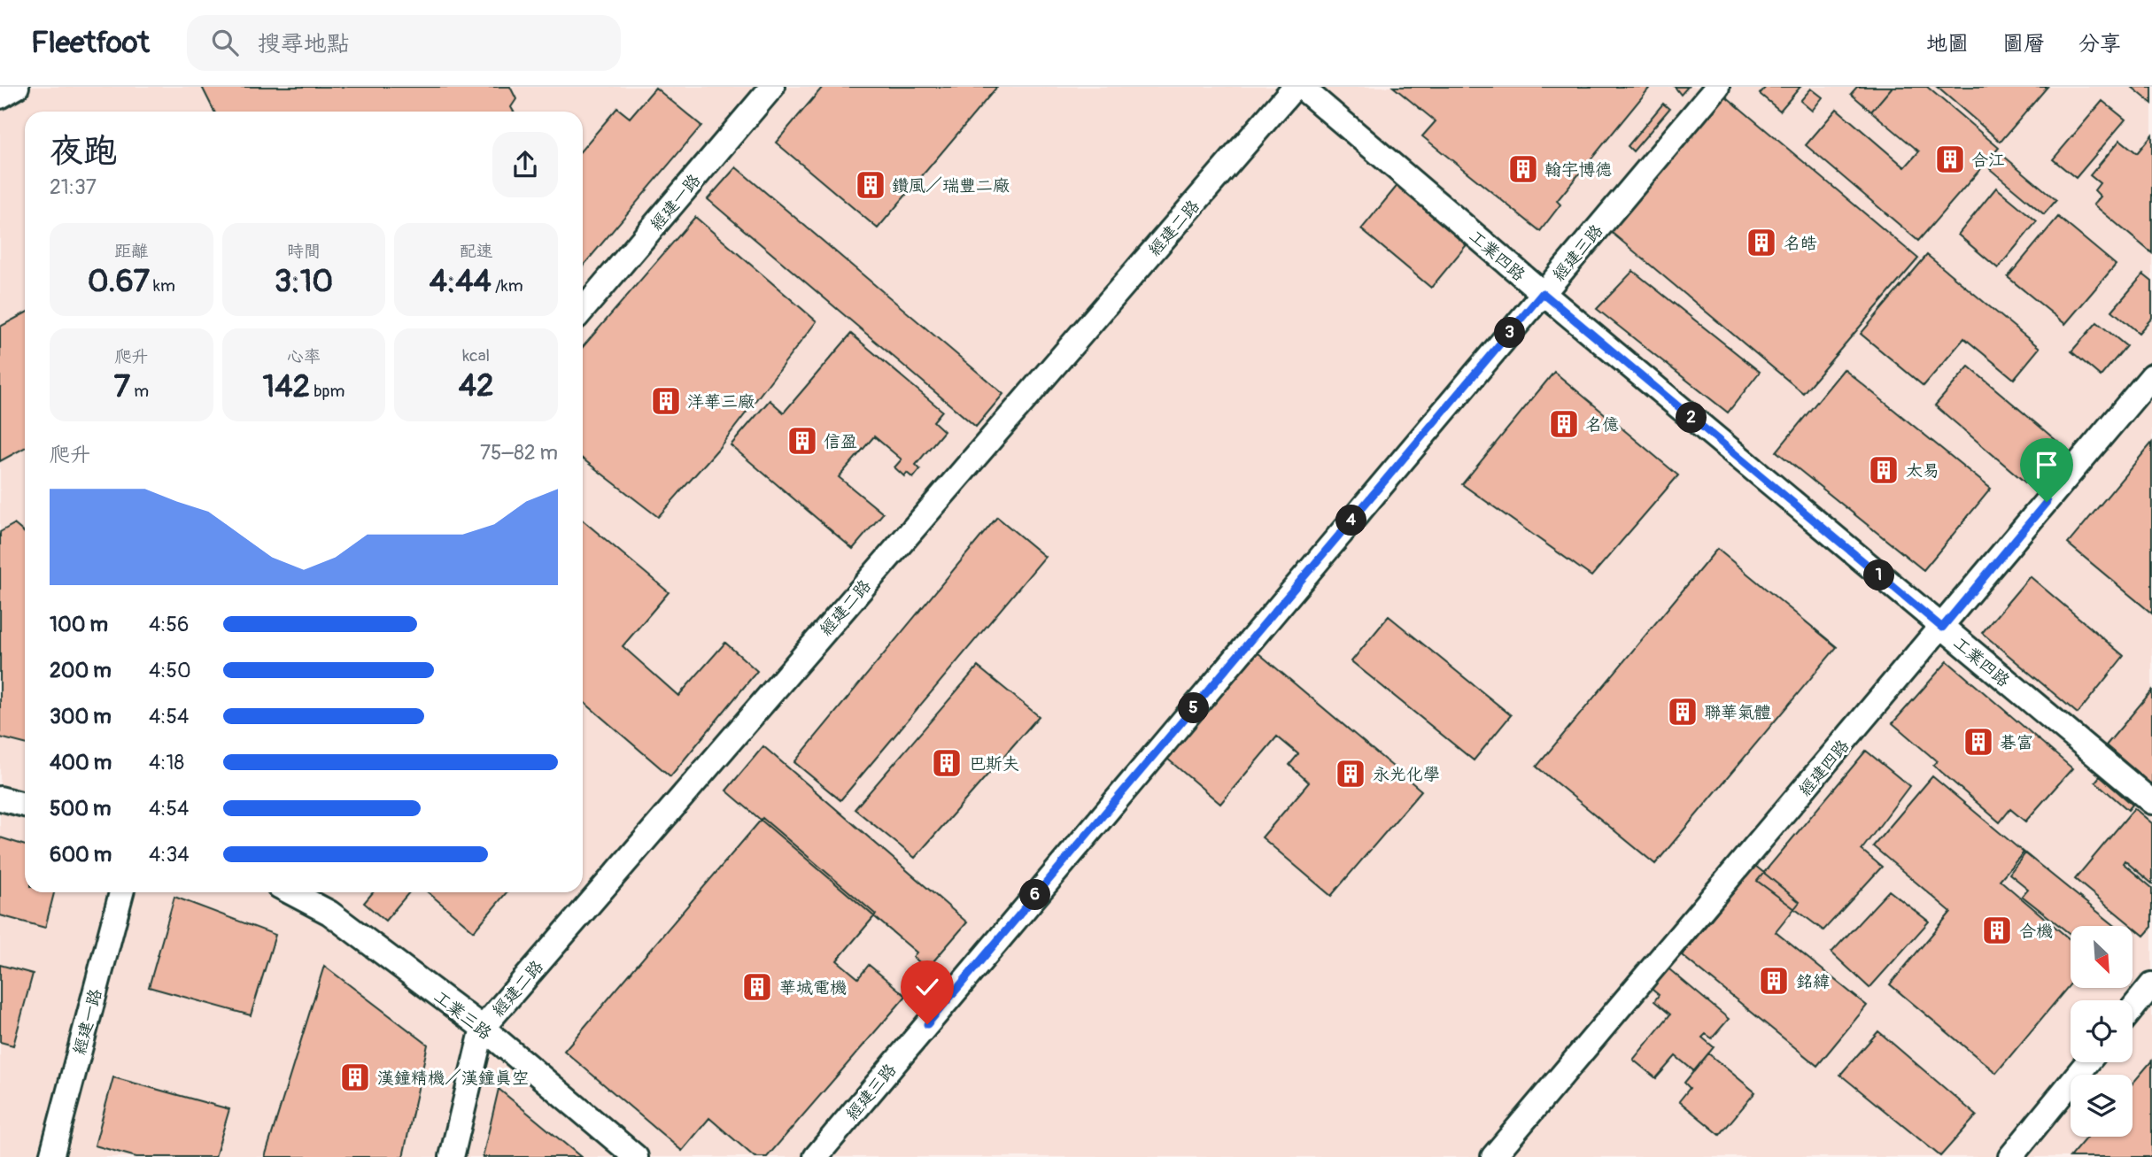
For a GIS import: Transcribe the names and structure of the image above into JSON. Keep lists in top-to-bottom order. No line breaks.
{"streets":{"street":["經建一路","經建二路","經建三路","工業四路","經建四路","工業三路"]},"crossings":[["經建二路","工業三路"],["經建三路","工業四路"],["工業四路","經建四路"]],"places":{"building":["合江","翰宇博德","鑽風／瑞豐二廠","名皓","洋華三廠","名億","信盈","太易","聯華氣體","碁富","巴斯夫","永光化學","合機","銘緯","華城電機","漢鐘精機／漢鐘真空"]},"north":"bottom right","page":{"header":"Fleetfoot","search":"搜尋地點","nav":["地圖","圖層","分享"],"heading":["夜跑","21:37"],"stats":[["距離","0.67 km"],["時間","3:10"],["配速","4:44 /km"],["爬升","7 m"],["心率","142 bpm"],["kcal","42"]],"pins":["3","2","4","1","5","6"],"chart":["爬升","75–82 m"],"list":[{"name":"100 m","note":"4:56"},{"name":"200 m","note":"4:50"},{"name":"300 m","note":"4:54"},{"name":"400 m","note":"4:18"},{"name":"500 m","note":"4:54"},{"name":"600 m","note":"4:34"}]}}
